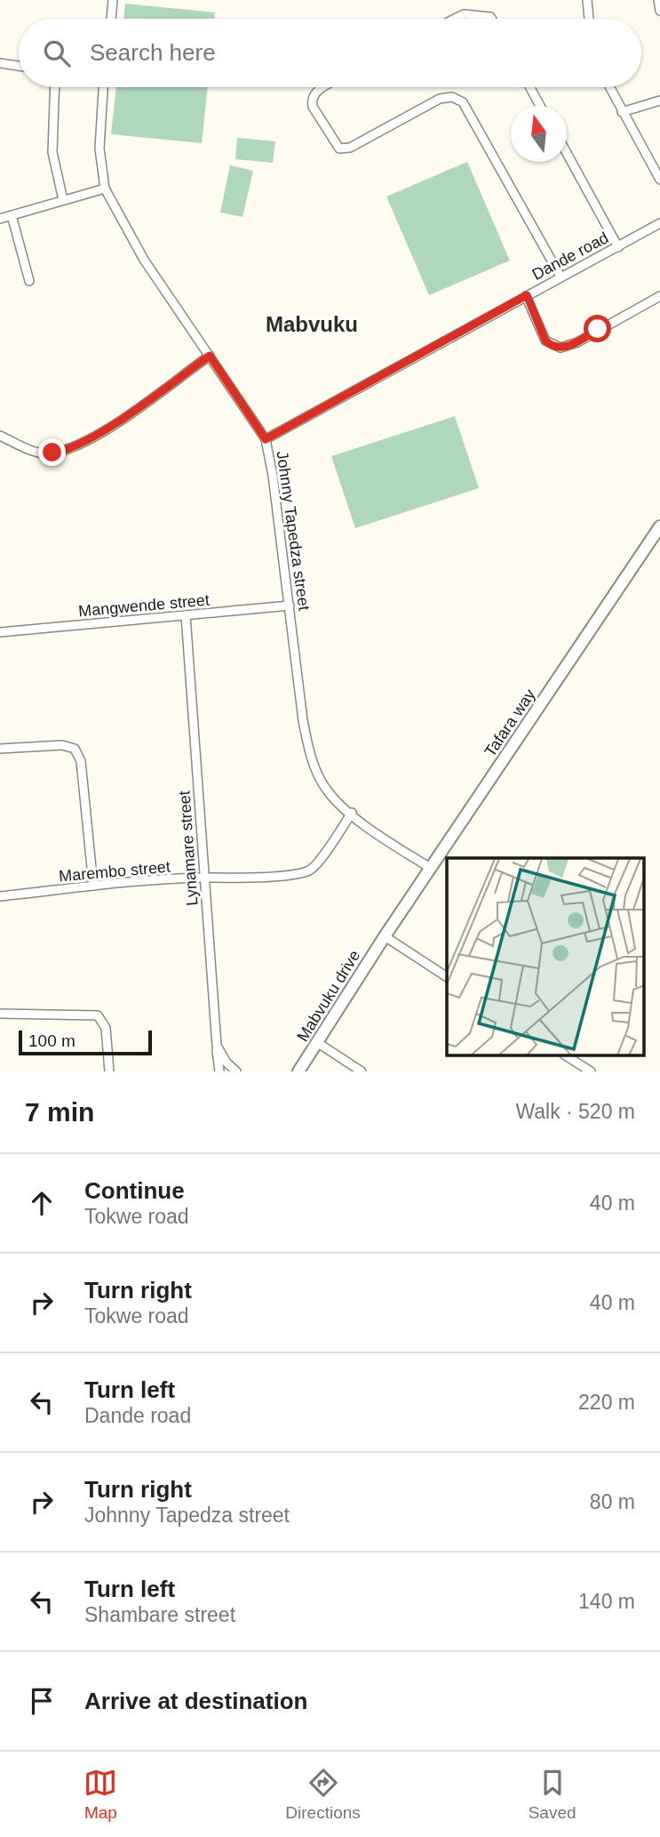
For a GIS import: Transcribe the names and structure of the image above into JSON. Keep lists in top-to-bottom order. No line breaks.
{"streets":{"street":["Dande road","Johnny Tapedza street","Mangwende street","Tafara way","Lynamare street","Marembo street","Mabvuku drive"]},"crossings":[["Dande road","Johnny Tapedza street"],["Johnny Tapedza street","Mangwende street"],["Johnny Tapedza street","Tafara way"],["Johnny Tapedza street","Marembo street"],["Mangwende street","Lynamare street"],["Tafara way","Mabvuku drive"],["Lynamare street","Marembo street"]],"districts":["Mabvuku"],"scale_bar":"100 m","north":"top","page":{"search":"Search here","scale":"100 m","heading":["7 min","Walk · 520 m"],"list":[["Continue","Tokwe road","40 m"],["Turn right","Tokwe road","40 m"],["Turn left","Dande road","220 m"],["Turn right","Johnny Tapedza street","80 m"],["Turn left","Shambare street","140 m"],"Arrive at destination"],"nav":["Map","Directions","Saved"]}}
